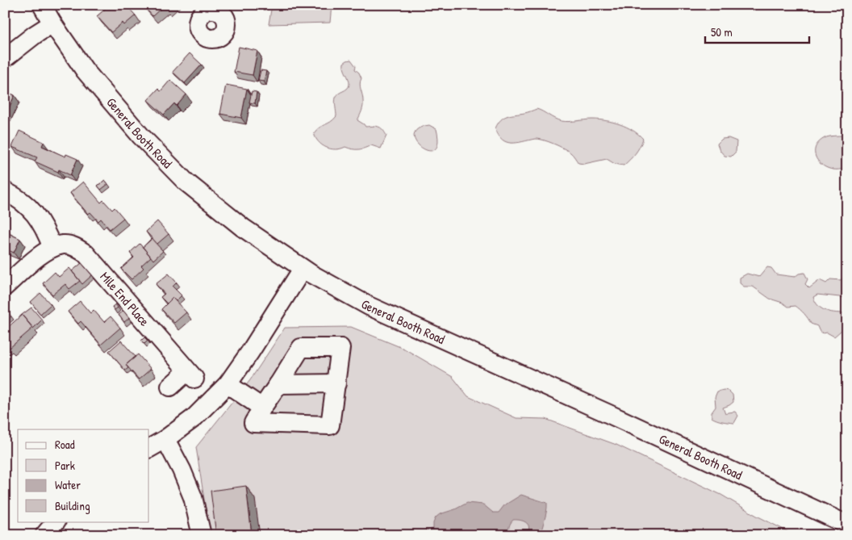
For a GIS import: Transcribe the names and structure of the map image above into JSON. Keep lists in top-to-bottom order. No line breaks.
{"streets":{"street":["General Booth Road","Mile End Place"]},"legend":["Road","Park","Water","Building"],"scale_bar":"50 m"}
